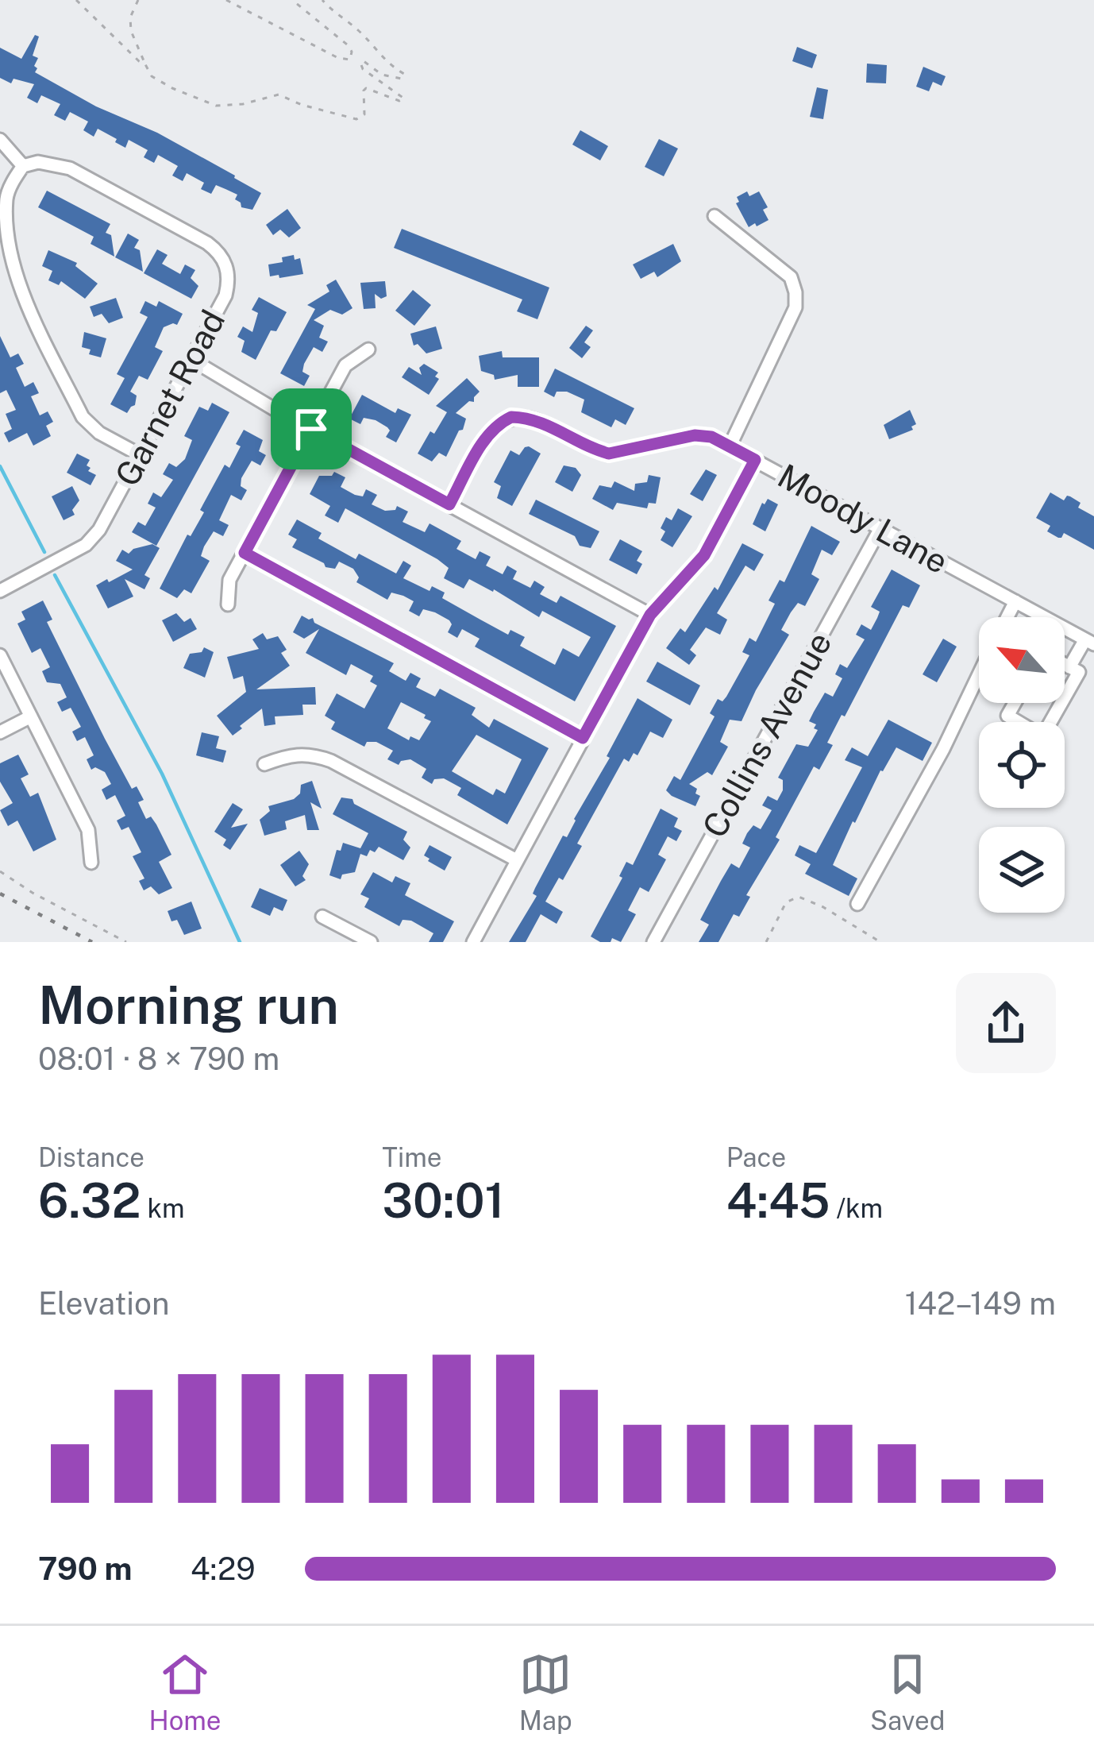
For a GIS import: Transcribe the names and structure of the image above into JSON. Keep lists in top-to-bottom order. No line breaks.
{"streets":{"street":["Garnet Road","Moody Lane","Collins Avenue"]},"crossings":[["Moody Lane","Collins Avenue"]],"north":"top left","page":{"heading":["Morning run","08:01 · 8 × 790 m"],"stats":[["Distance","6.32 km"],["Time","30:01"],["Pace","4:45 /km"]],"chart":["Elevation","142–149 m"],"list":[{"name":"790 m","note":"4:29"}],"tabs":["Home","Map","Saved"]}}
